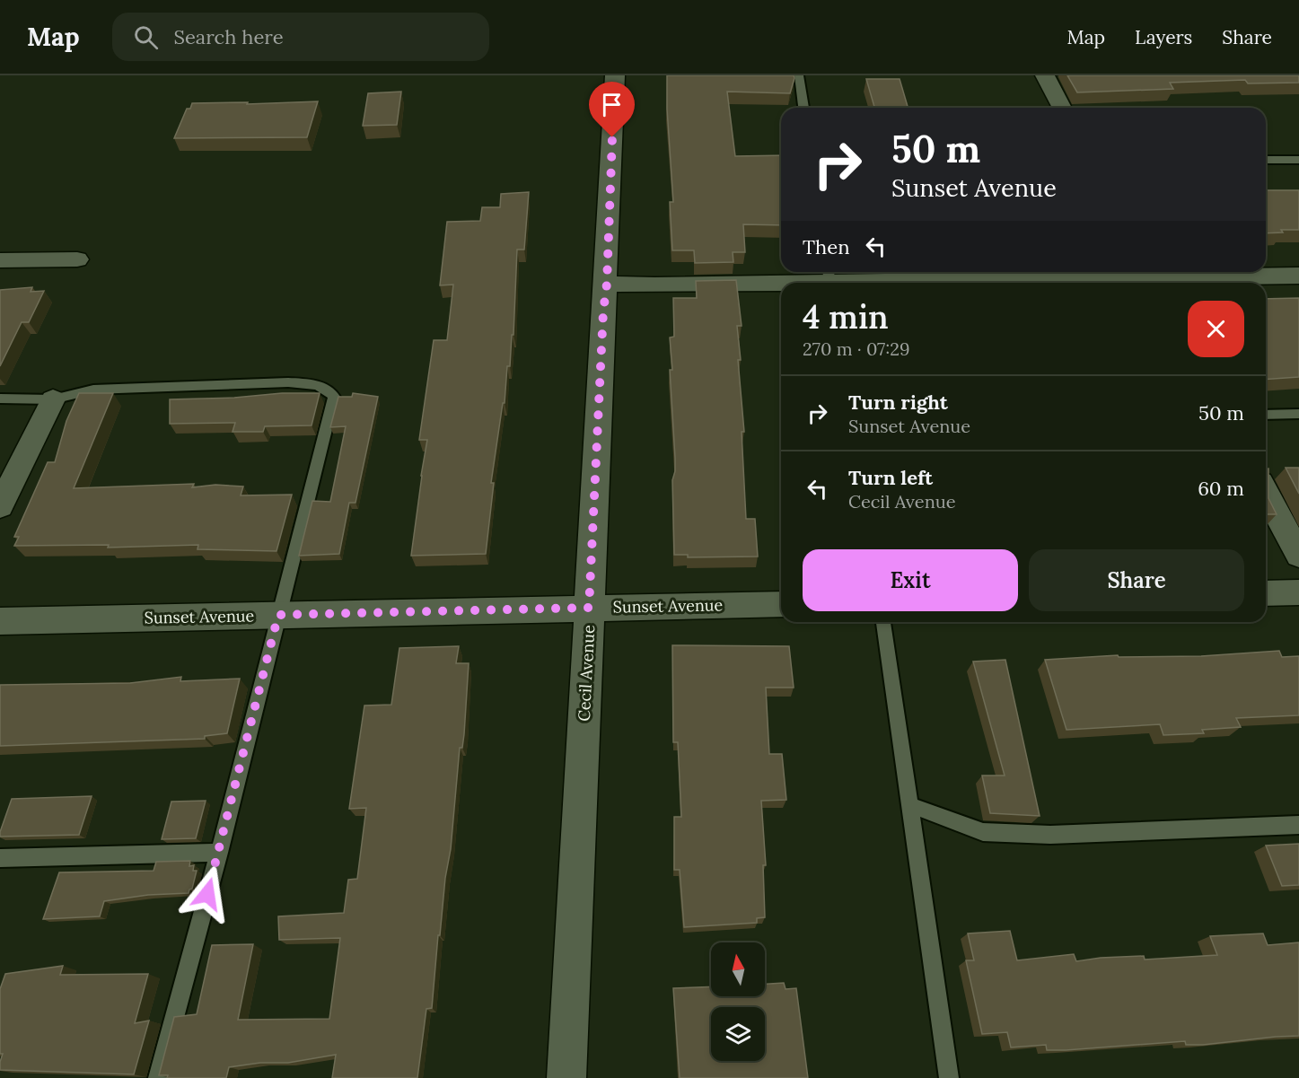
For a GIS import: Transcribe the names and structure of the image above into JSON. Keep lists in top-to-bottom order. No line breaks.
{"streets":{"street":["Sunset Avenue","Cecil Avenue"]},"crossings":[["Sunset Avenue","Cecil Avenue"]],"north":"top","page":{"header":"Map","search":"Search here","nav":["Map","Layers","Share"],"turn":["50 m","Sunset Avenue"],"then":"Then","heading":["4 min","270 m · 07:29"],"list":[{"name":"Turn right","note":"Sunset Avenue","value":"50 m"},{"name":"Turn left","note":"Cecil Avenue","value":"60 m"}],"buttons":["Exit","Share"]}}
